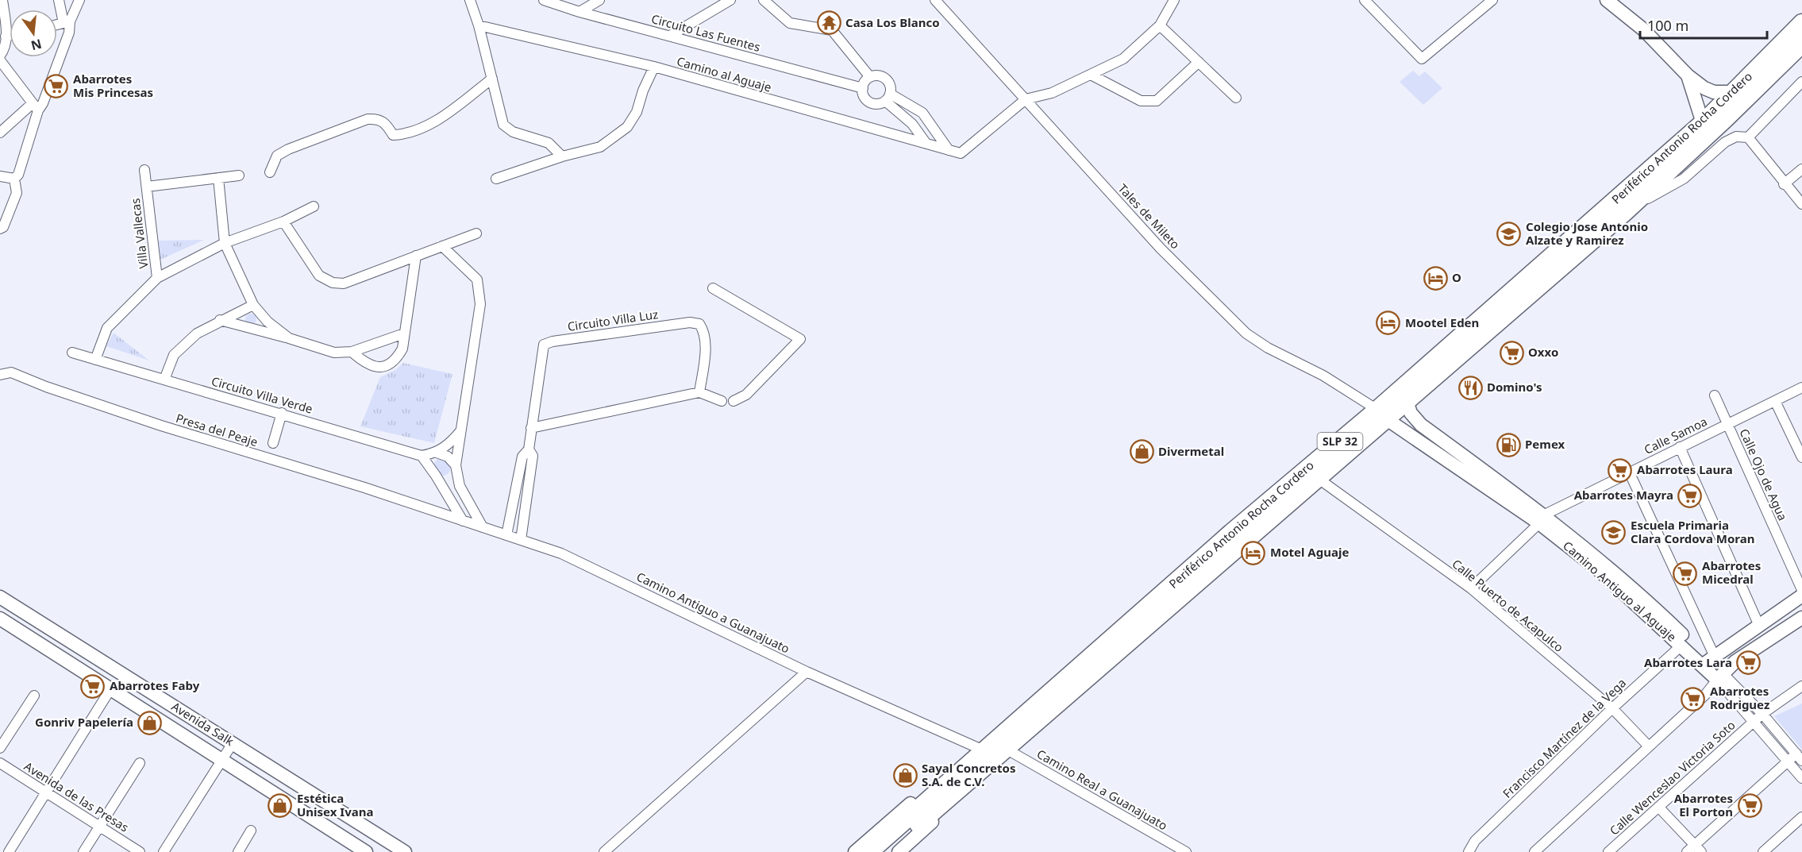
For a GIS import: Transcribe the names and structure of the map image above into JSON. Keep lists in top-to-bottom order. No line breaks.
{"streets":{"highway":["Periférico Antonio Rocha Cordero","SLP 32"],"street":["Circuito Las Fuentes","Camino al Aguaje","Tales de Mileto","Villa Vallecas","Circuito Villa Luz","Circuito Villa Verde","Presa del Peaje","Calle Samoa","Calle Ojo de Agua","Camino Antiguo al Aguaje","Calle Puerto de Acapulco","Camino Antiguo a Guanajuato","Avenida Salk","Francisco Martínez de la Vega","Calle Wenceslao Victoria Soto","Camino Real a Guanajuato","Avenida de las Presas"]},"crossings":[["Camino al Aguaje","Tales de Mileto"],["Periférico Antonio Rocha Cordero","Tales de Mileto"],["Periférico Antonio Rocha Cordero","Camino Antiguo al Aguaje"],["Periférico Antonio Rocha Cordero","Calle Puerto de Acapulco"],["Periférico Antonio Rocha Cordero","Camino Antiguo a Guanajuato"],["Periférico Antonio Rocha Cordero","Camino Real a Guanajuato"],["Tales de Mileto","Camino Antiguo al Aguaje"],["Circuito Villa Luz","Camino Antiguo a Guanajuato"],["Presa del Peaje","Camino Antiguo a Guanajuato"],["Calle Samoa","Calle Ojo de Agua"],["Calle Samoa","Camino Antiguo al Aguaje"],["Calle Samoa","Calle Puerto de Acapulco"],["Camino Antiguo al Aguaje","Francisco Martínez de la Vega"],["Camino Antiguo al Aguaje","Calle Wenceslao Victoria Soto"],["Calle Puerto de Acapulco","Francisco Martínez de la Vega"]],"places":{"temple":["Casa Los Blanco"],"supermarket":["Abarrotes Mis Princesas","Oxxo","Abarrotes Laura","Abarrotes Mayra","Abarrotes Micedral","Abarrotes Lara","Abarrotes Faby","Abarrotes Rodriguez","Abarrotes El Porton"],"school or university":["Colegio Jose Antonio Alzate y Ramirez","Escuela Primaria Clara Cordova Moran"],"hotel":["O","Mootel Eden","Motel Aguaje"],"restaurant":["Domino's"],"fuel station":["Pemex"],"shop":["Divermetal","Gonriv Papelería","Sayal Concretos S.A. de C.V.","Estética Unisex Ivana"]},"scale_bar":"100 m","north":"bottom"}
